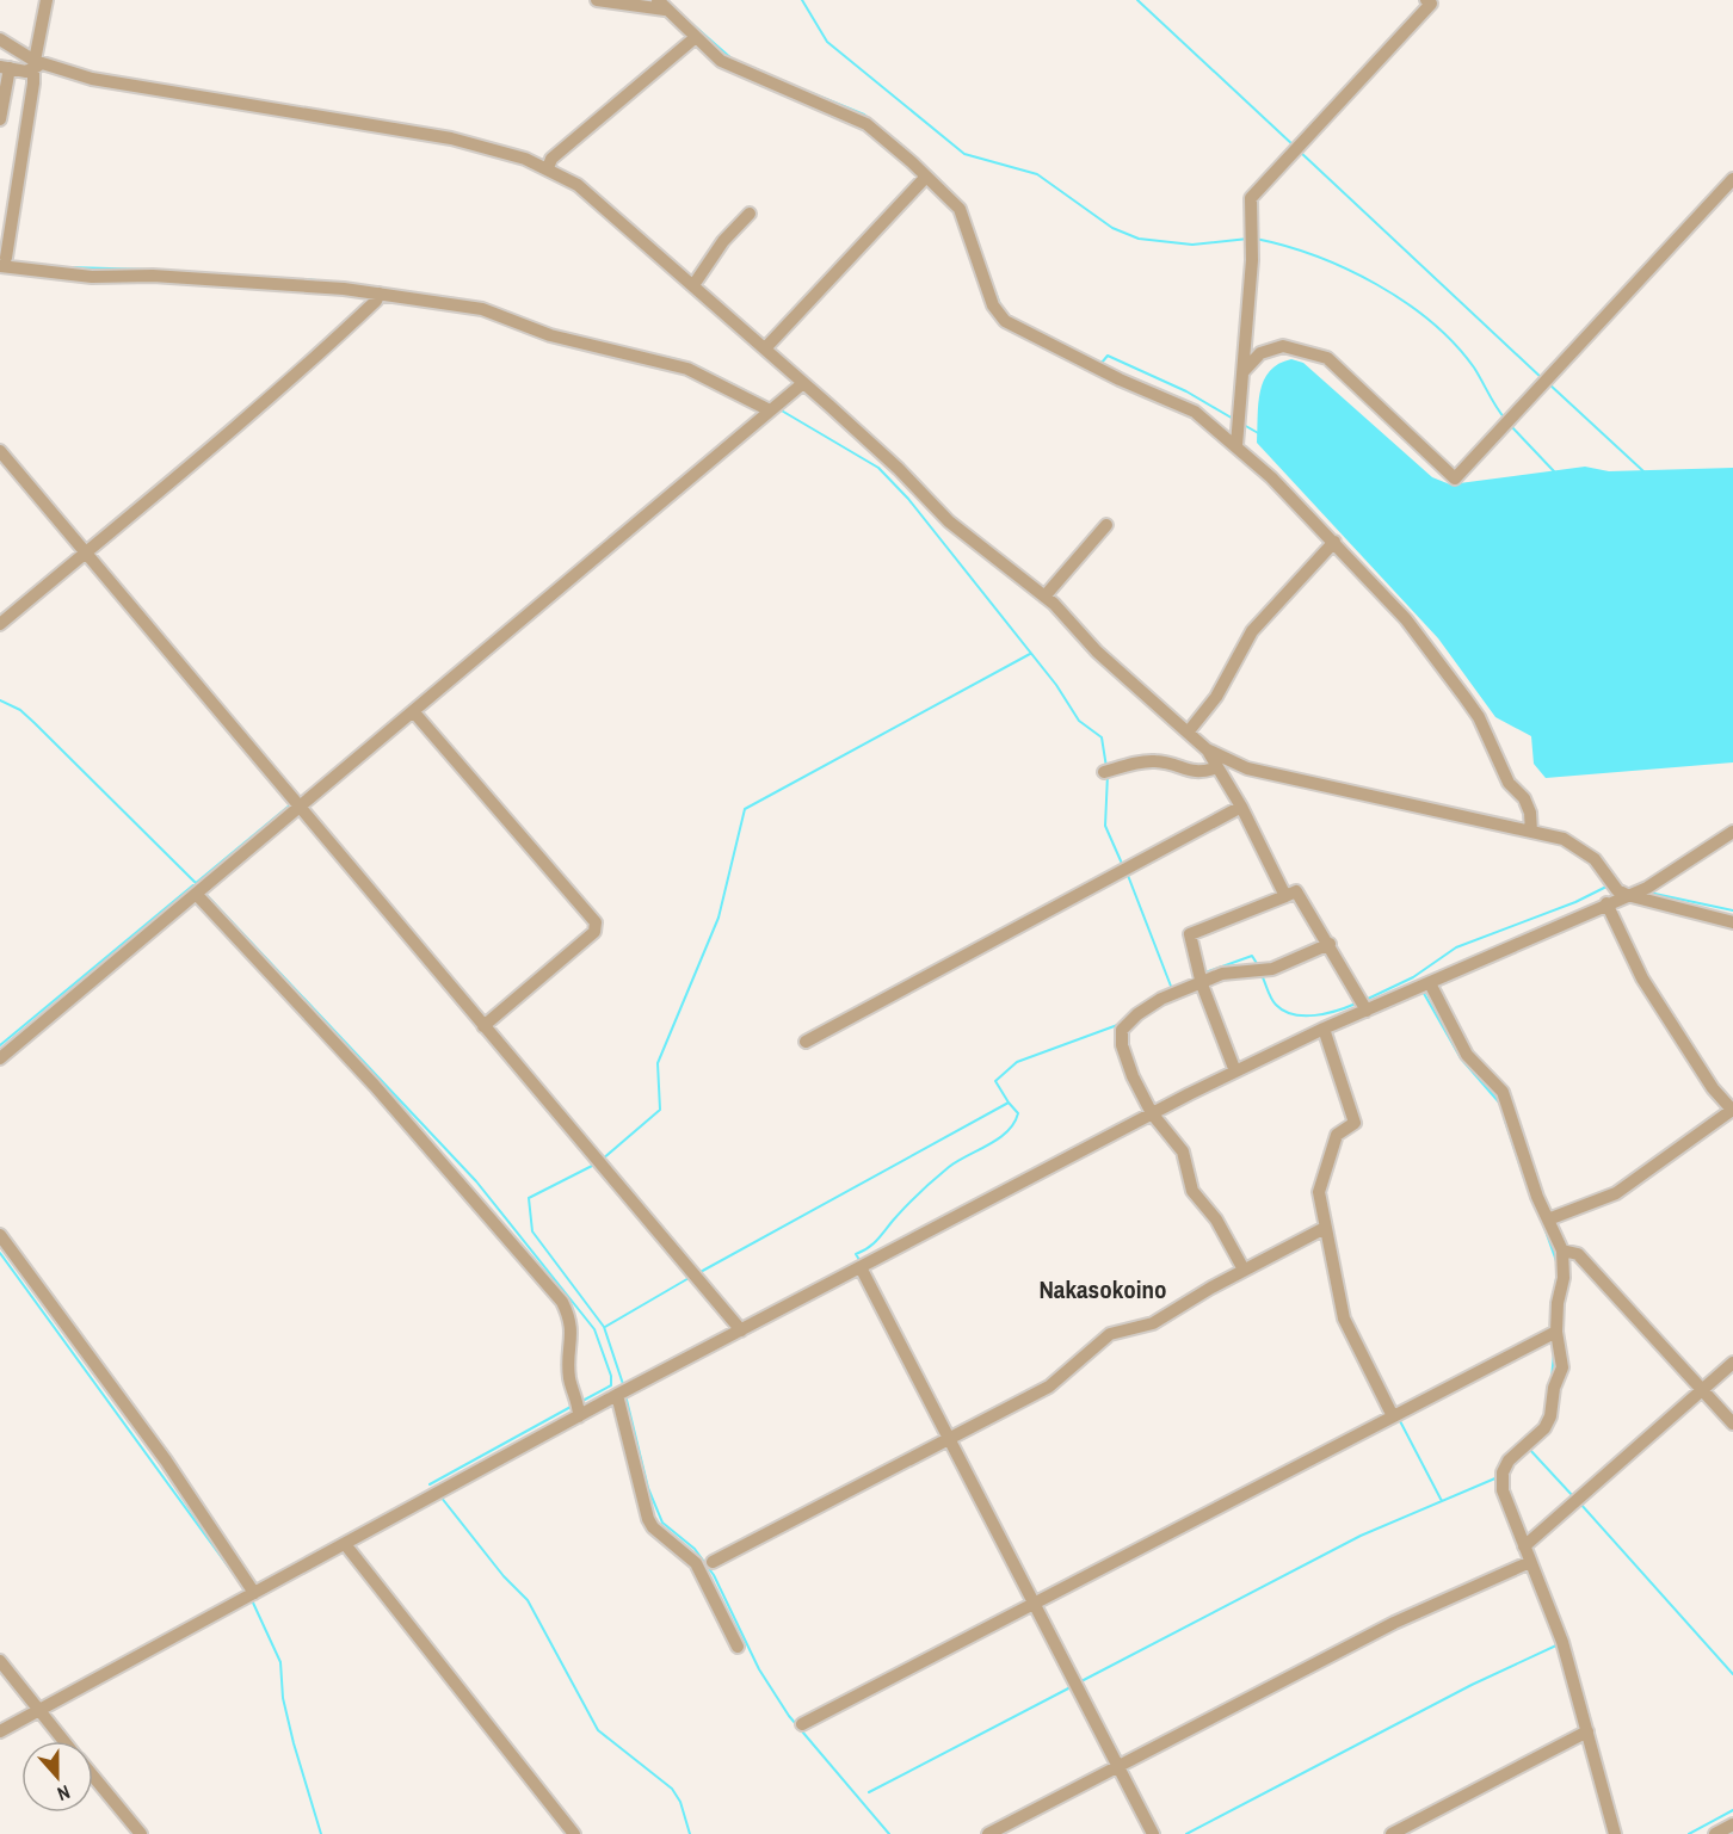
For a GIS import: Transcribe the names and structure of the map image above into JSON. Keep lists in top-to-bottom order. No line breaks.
{"districts":["Nakasokoino"],"north":"bottom"}
